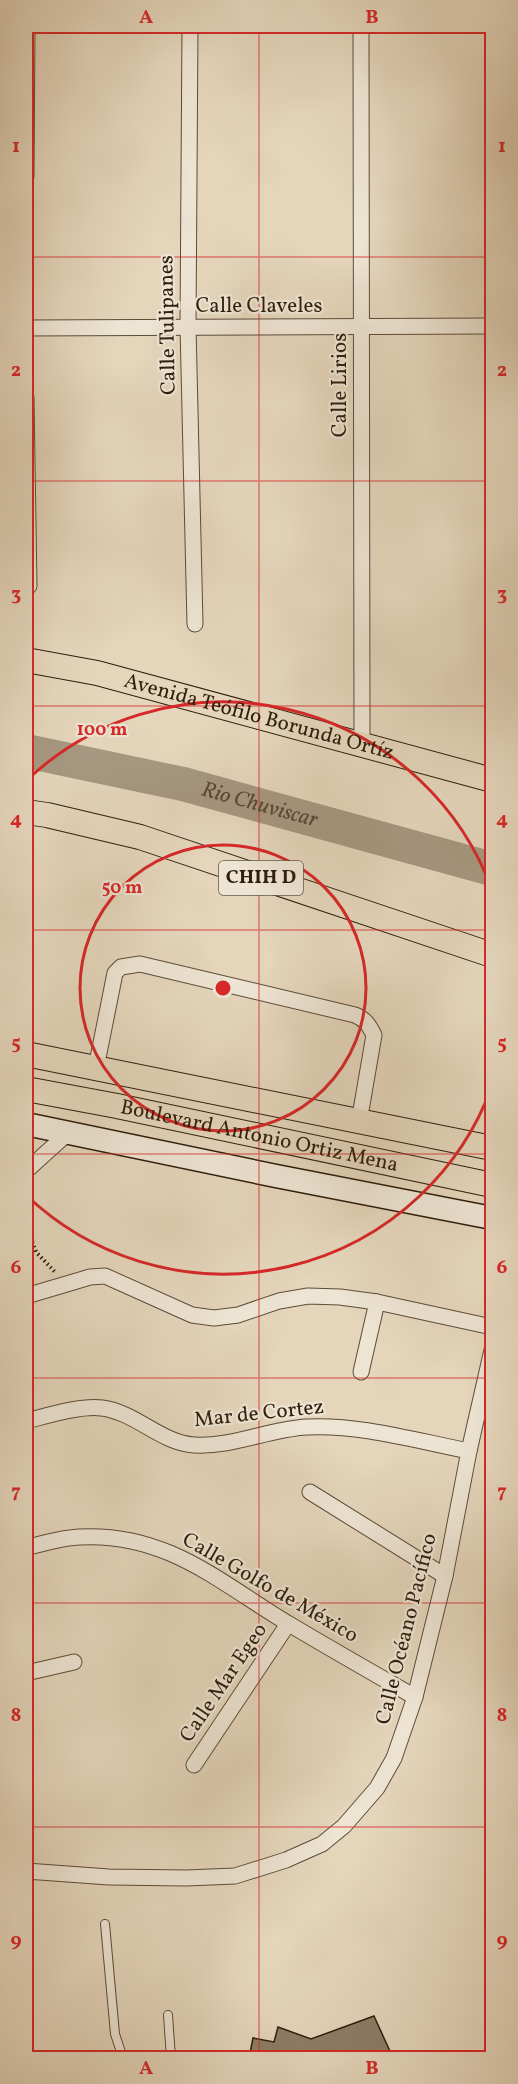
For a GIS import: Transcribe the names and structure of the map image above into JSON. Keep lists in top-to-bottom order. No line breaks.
{"streets":{"main road":["Avenida Teófilo Borunda Ortíz","CHIH D","Boulevard Antonio Ortiz Mena"],"street":["Calle Claveles","Calle Tulipanes","Calle Lirios","Mar de Cortez","Calle Golfo de México","Calle Océano Pacífico","Calle Mar Egeo"]},"crossings":[["Calle Claveles","Calle Tulipanes"],["Calle Claveles","Calle Lirios"],["Calle Lirios","Avenida Teófilo Borunda Ortíz"],["Mar de Cortez","Calle Océano Pacífico"],["Calle Golfo de México","Calle Océano Pacífico"],["Calle Golfo de México","Calle Mar Egeo"]],"water":["Rio Chuviscar"],"grid":{"columns":["A","B"],"rows":["1","2","3","4","5","6","7","8","9"]},"rings":["100 m","50 m"]}
